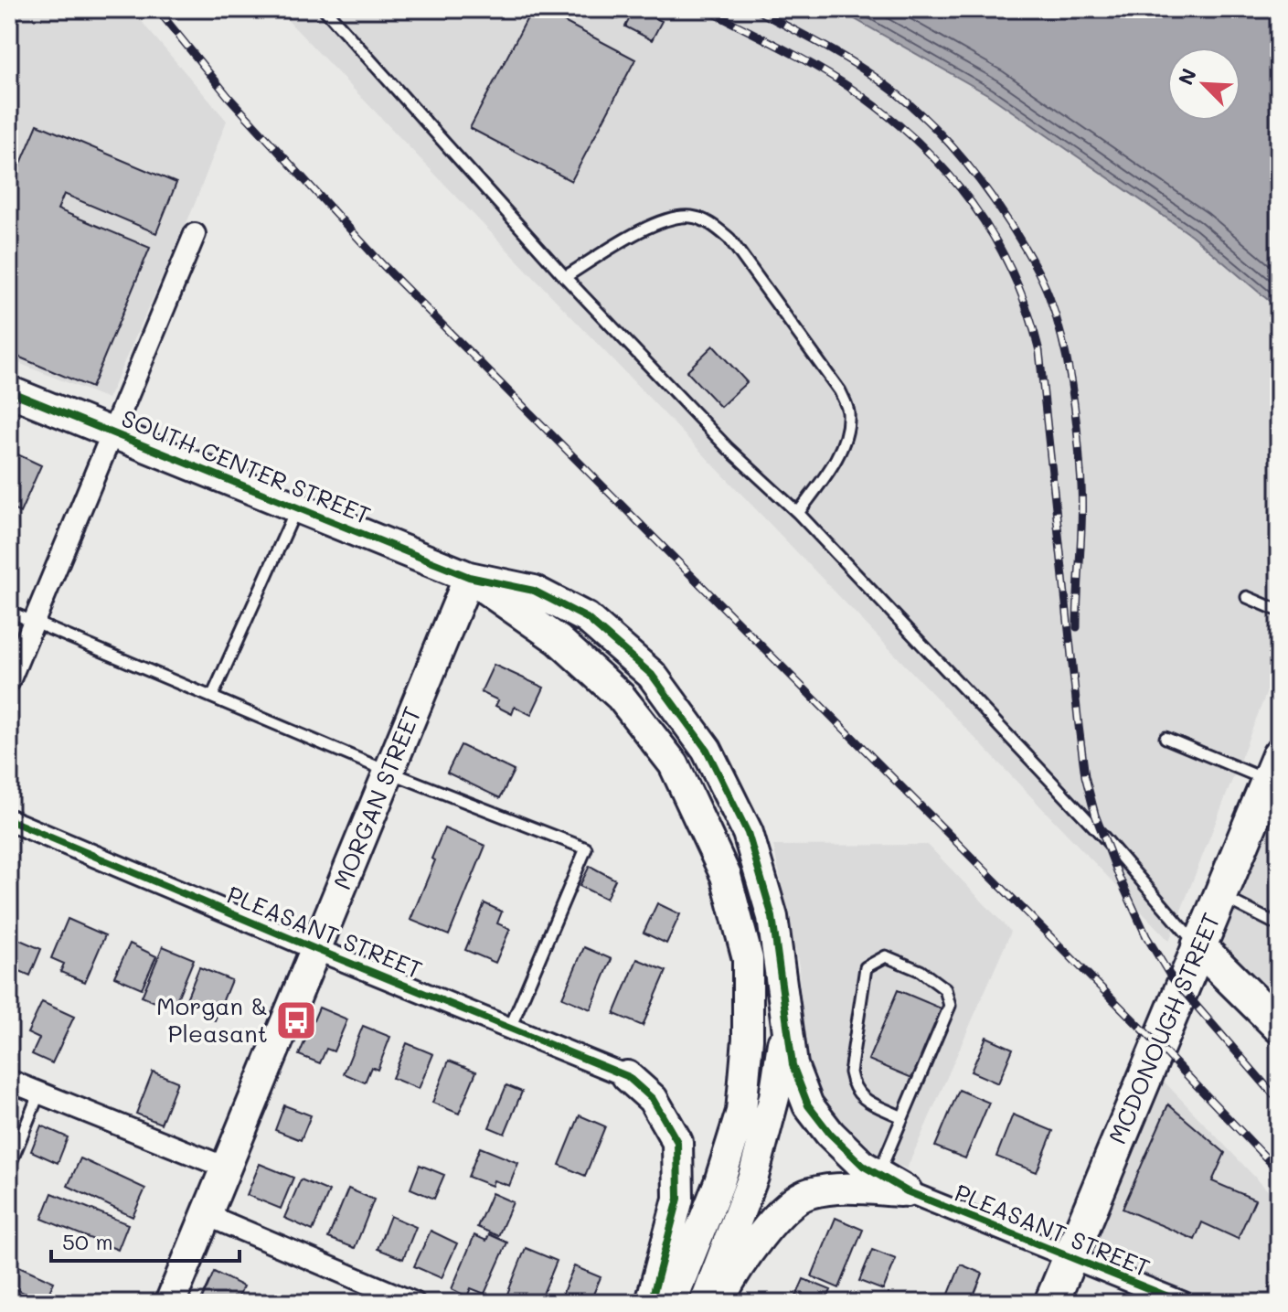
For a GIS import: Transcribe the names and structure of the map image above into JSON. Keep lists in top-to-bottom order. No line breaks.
{"streets":{"main road":["MCDONOUGH STREET"],"street":["SOUTH CENTER STREET","MORGAN STREET","PLEASANT STREET"]},"crossings":[["SOUTH CENTER STREET","MORGAN STREET"],["MORGAN STREET","PLEASANT STREET"],["PLEASANT STREET","MCDONOUGH STREET"]],"places":{"bus stop":["Morgan & Pleasant"]},"scale_bar":"50 m","north":"top left"}
